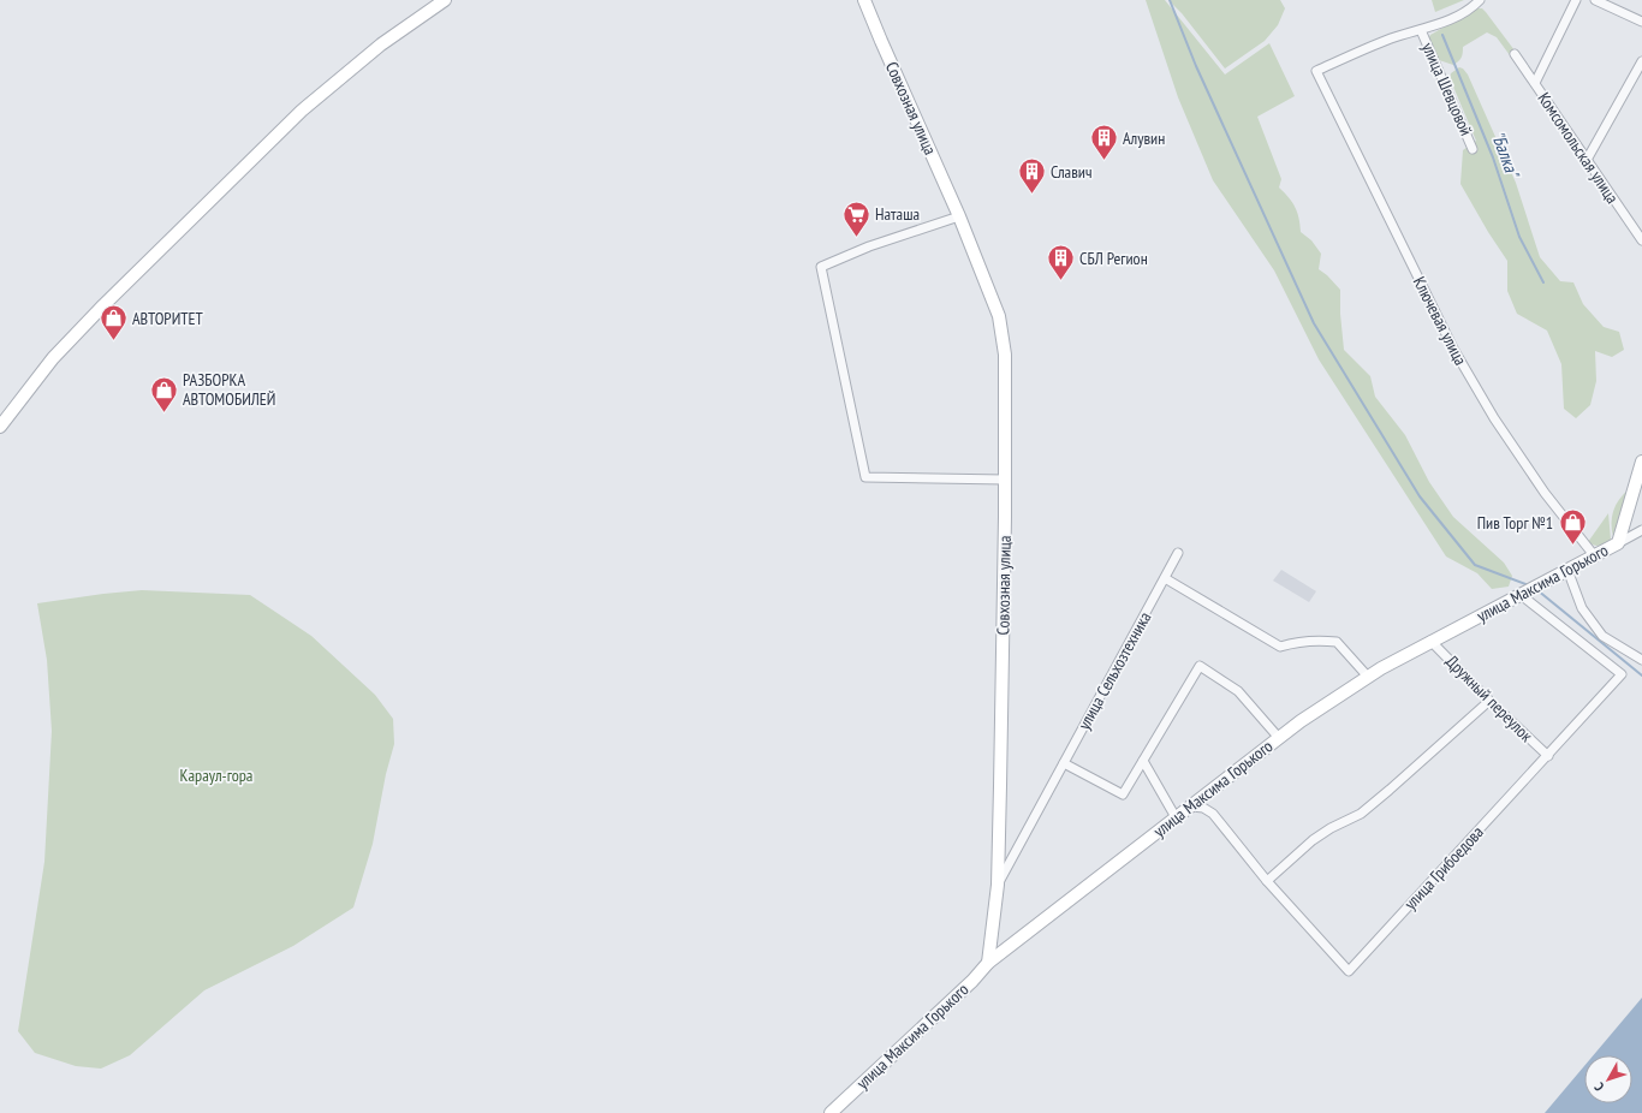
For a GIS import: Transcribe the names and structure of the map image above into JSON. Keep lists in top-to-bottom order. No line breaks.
{"streets":{"street":["улица Шевцовой","Совхозная улица","Комсомольская улица","Ключевая улица","улица Максима Горького","улица Сельхозтехника","Дружный переулок","улица Грибоедова"]},"crossings":[["улица Шевцовой","Ключевая улица"],["Совхозная улица","улица Максима Горького"],["Совхозная улица","улица Сельхозтехника"],["Ключевая улица","улица Максима Горького"],["улица Максима Горького","Дружный переулок"],["улица Максима Горького","улица Грибоедова"],["Дружный переулок","улица Грибоедова"]],"water":["\"Балка\""],"parks":["Караул-гора"],"places":{"building":["Алувин","Славич","СБЛ Регион"],"supermarket":["Наташа"],"shop":["АВТОРИТЕТ","РАЗБОРКА АВТОМОБИЛЕЙ","Пив Торг №1"]},"north":"bottom left"}
